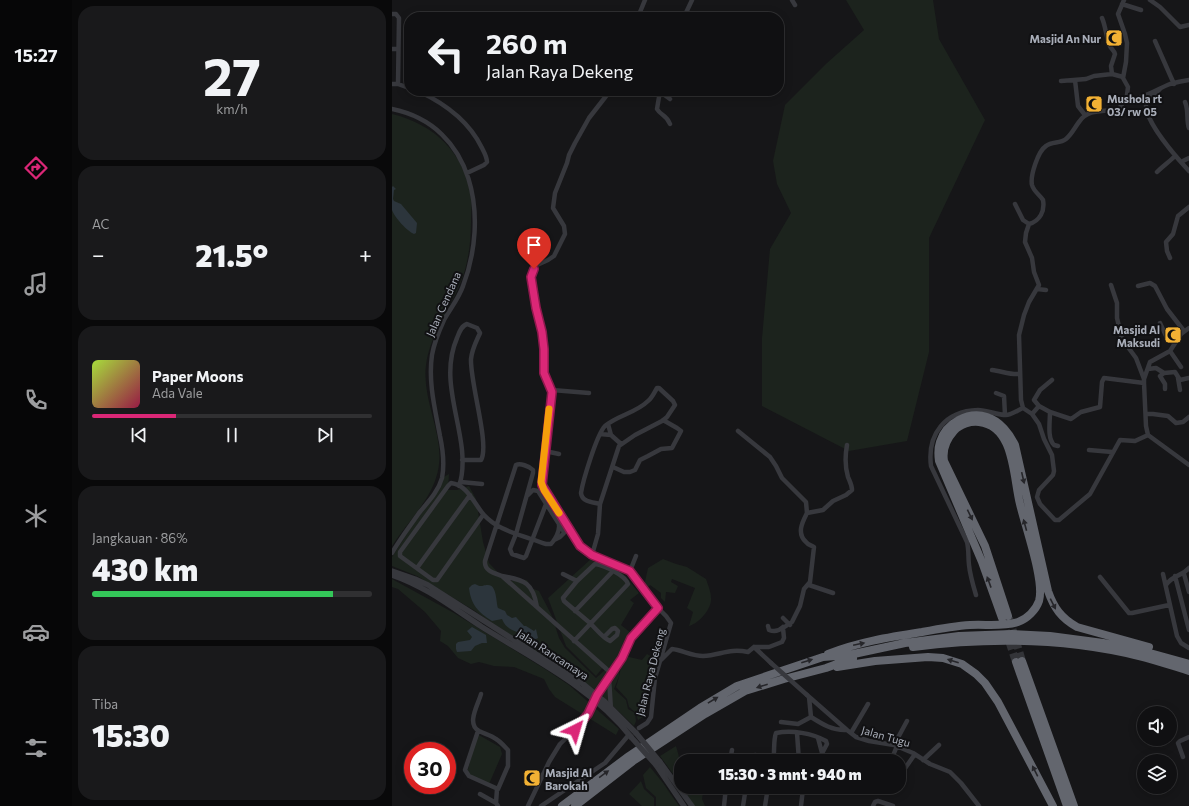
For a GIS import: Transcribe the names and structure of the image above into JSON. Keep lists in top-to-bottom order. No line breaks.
{"streets":{"street":["Jalan Cendana","Jalan Rancamaya","Jalan Raya Dekeng","Jalan Tugu"]},"crossings":[["Jalan Rancamaya","Jalan Raya Dekeng"]],"places":{"mosque":["Masjid An Nur","Mushola rt 03/ rw 05","Masjid Al Maksudi","Masjid Al Barokah"]},"page":{"tabs":"15:27","tile":[["27","km/h"],"AC",["Jangkauan · 86%","430 km"],["Tiba","15:30"]],"turn":["260 m","Jalan Raya Dekeng"],"heat":["−","21.5°","+"],"song":["Paper Moons","Ada Vale"],"limit":"30","trip":"15:30 · 3 mnt · 940 m"}}
